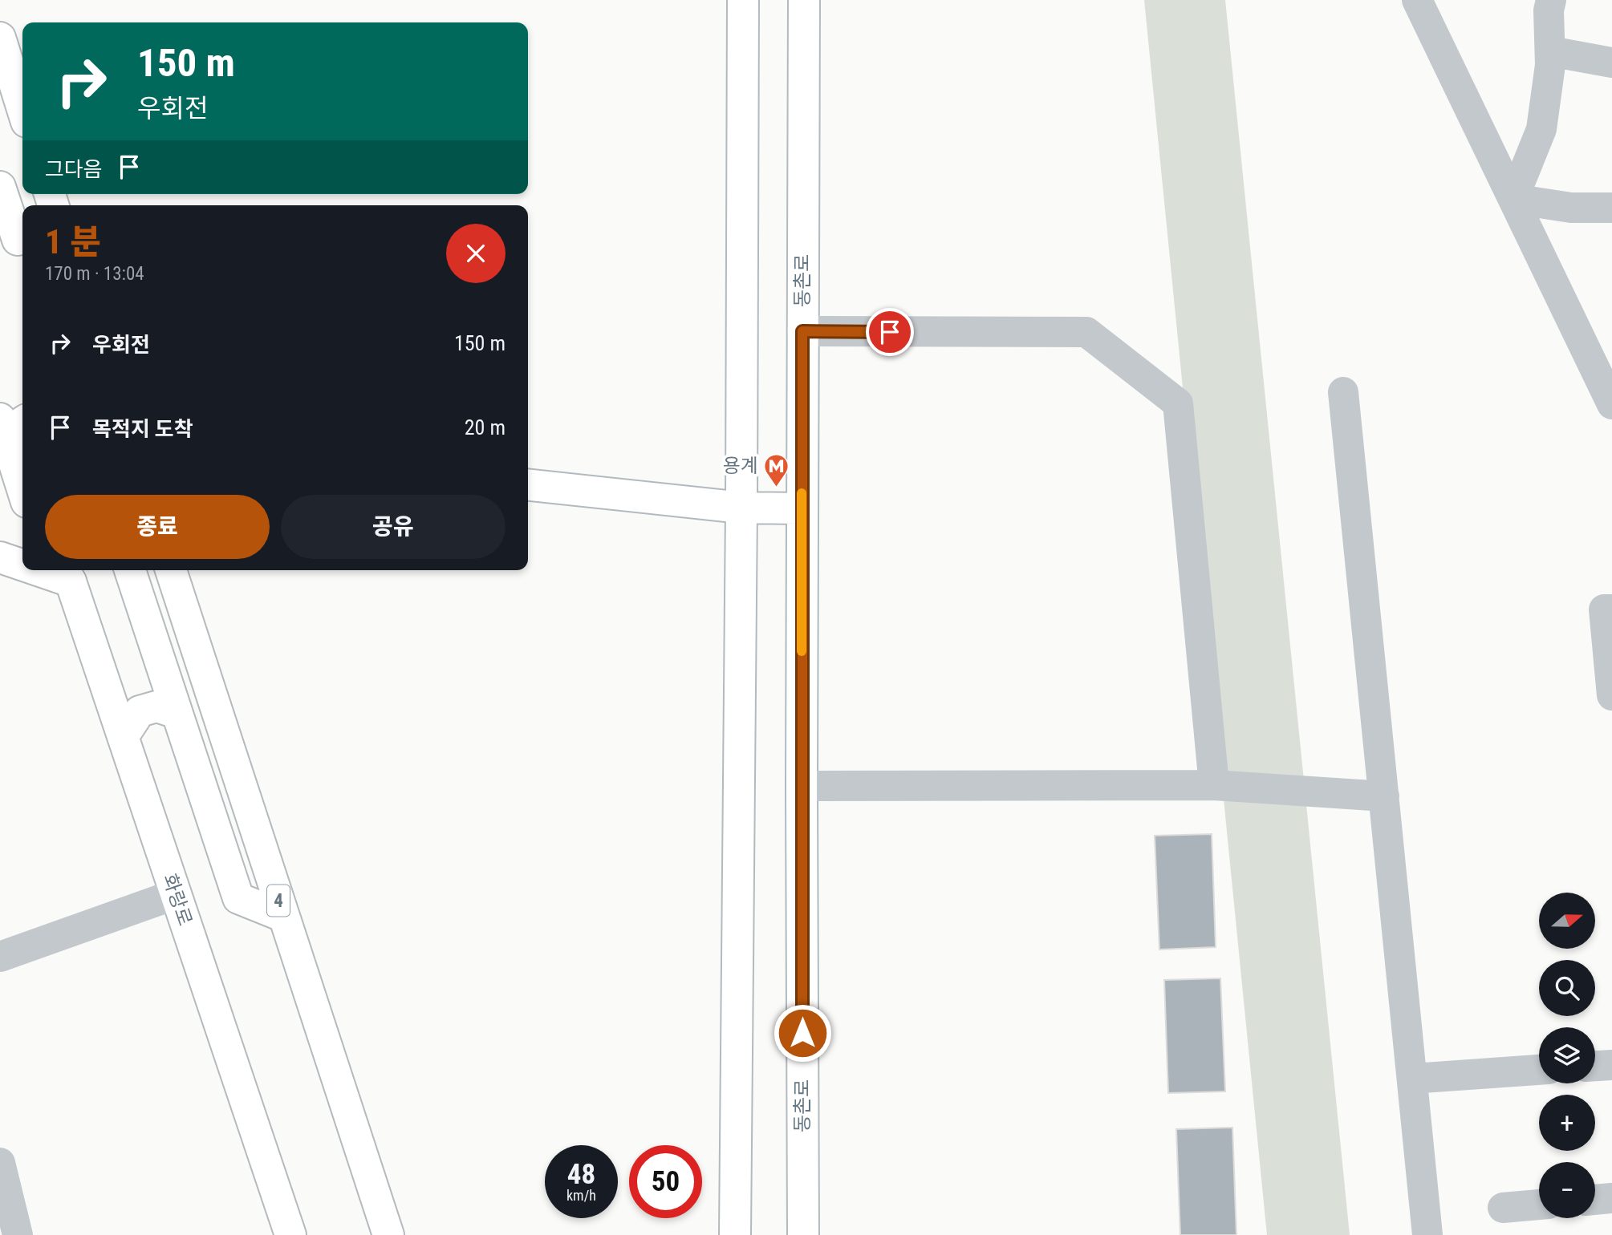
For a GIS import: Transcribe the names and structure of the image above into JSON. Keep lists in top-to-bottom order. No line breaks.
{"streets":{"main road":["동촌로","화랑로","4"]},"places":{"metro station":["용계"]},"north":"right","page":{"turn":["150 m","우회전"],"then":"그다음","heading":["1 분","170 m · 13:04"],"list":[{"name":"우회전","value":"150 m"},{"name":"목적지 도착","value":"20 m"}],"buttons":["종료","공유"],"map_buttons":["+","−"],"speed":"48 km/h","limit":"50"}}
